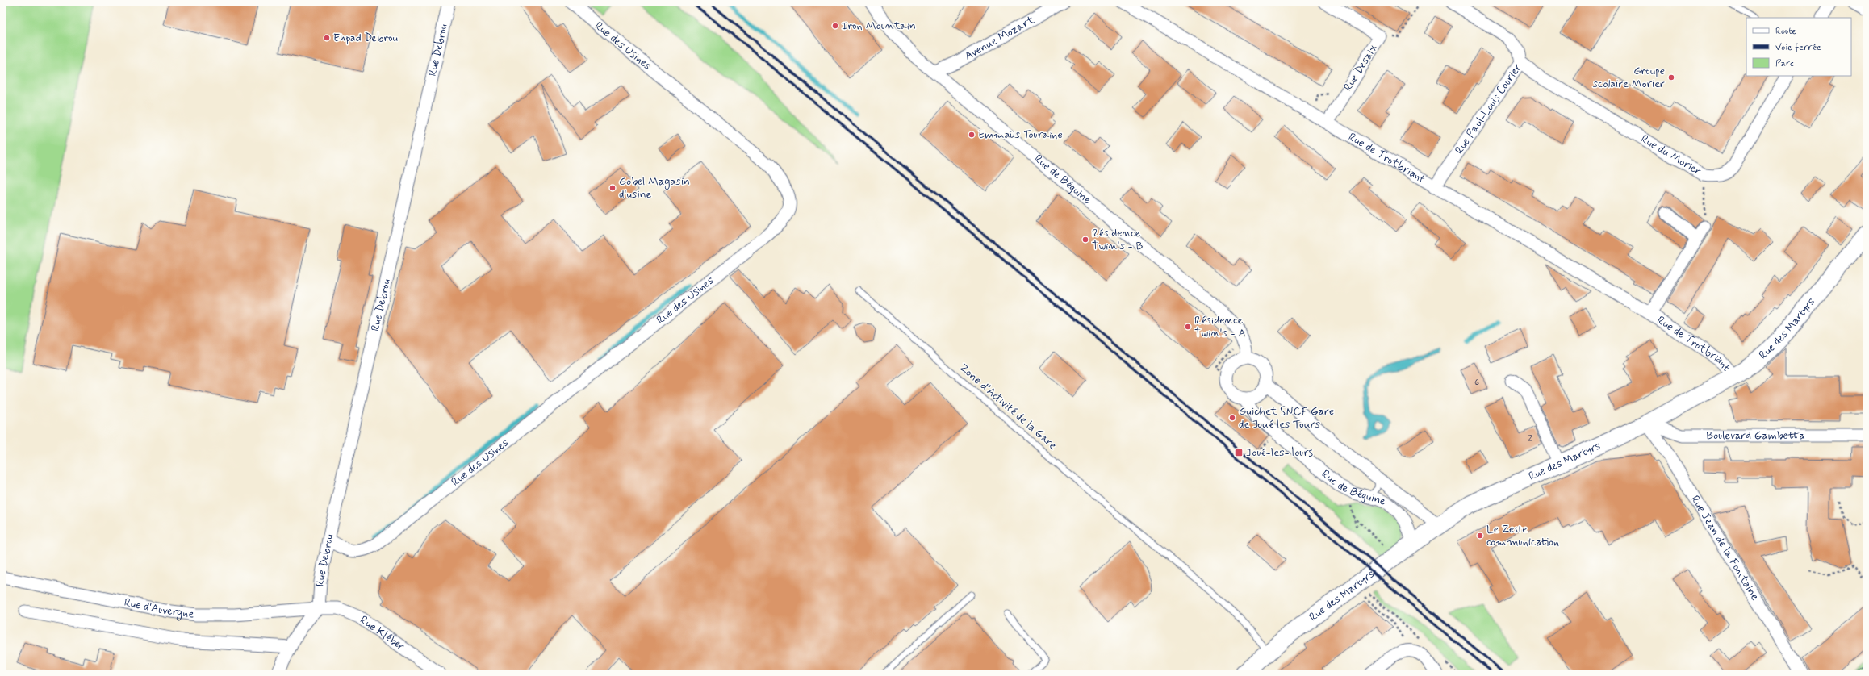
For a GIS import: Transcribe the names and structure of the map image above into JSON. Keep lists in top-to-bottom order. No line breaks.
{"streets":{"main road":["Rue des Martyrs"],"street":["Avenue Mozart","Rue des Usines","Rue Debrou","Rue Desaix","Rue Paul-Louis Courier","Rue du Morier","Rue de Trotbriant","Rue de Béguine","Boulevard Gambetta","Rue Jean de la Fontaine","Rue d'Auvergne","Rue Kléber"],"lane":["Zone d’Activité de la Gare"]},"crossings":[["Avenue Mozart","Rue de Béguine"],["Rue des Usines","Rue Debrou"],["Rue Debrou","Rue d'Auvergne"],["Rue Debrou","Rue Kléber"],["Rue Desaix","Rue de Trotbriant"],["Rue Paul-Louis Courier","Rue du Morier"],["Rue Paul-Louis Courier","Rue de Trotbriant"],["Rue de Trotbriant","Rue des Martyrs"],["Rue de Béguine","Rue des Martyrs"],["Rue des Martyrs","Zone d’Activité de la Gare"],["Rue des Martyrs","Boulevard Gambetta"],["Rue des Martyrs","Rue Jean de la Fontaine"],["Boulevard Gambetta","Rue Jean de la Fontaine"],["Rue d'Auvergne","Rue Kléber"]],"places":{"other":["Iron Mountain","Ehpad Debrou","Groupe scolaire Morier","Emmaüs Touraine","Gobel Magasin d'usine","Résidence Twin's - B","Résidence Twin's - A","Guichet SNCF Gare de Joué les Tours","Le Zeste communication"],"transit":["Joué-les-Tours"]},"house_numbers":["6","2"],"legend":["Route","Voie ferrée","Parc"]}
